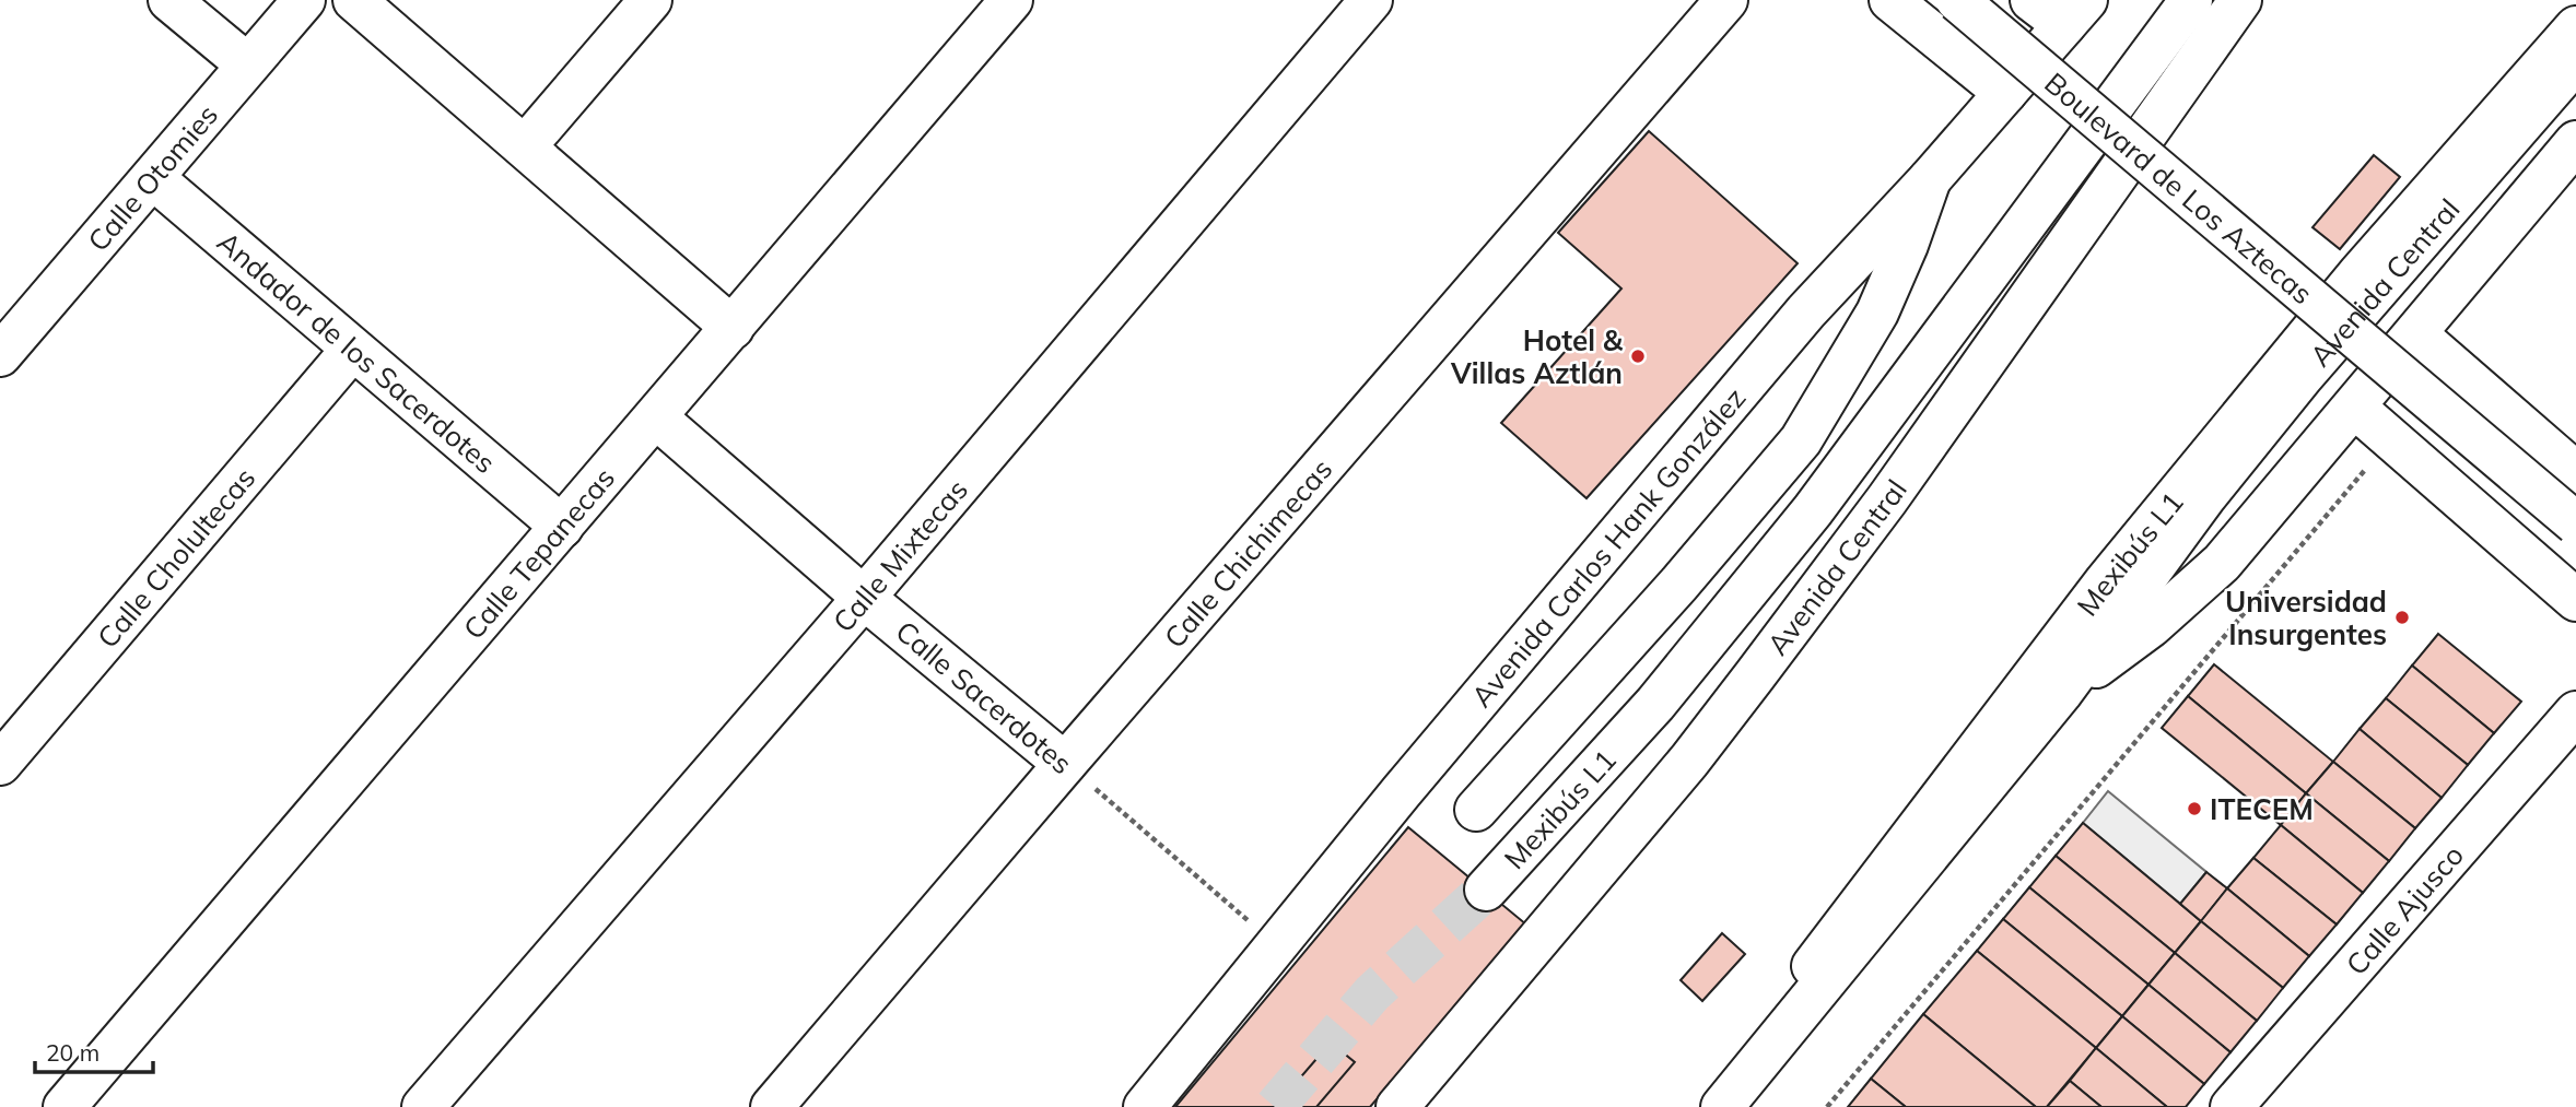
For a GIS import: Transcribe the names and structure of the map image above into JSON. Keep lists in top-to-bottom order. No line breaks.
{"streets":{"main road":["Calle Otomies","Boulevard de Los Aztecas","Avenida Central","Andador de los Sacerdotes","Avenida Carlos Hank González","Calle Chichimecas","Calle Tepanecas","Mexibús L1","Calle Mixtecas","Calle Cholultecas","Calle Sacerdotes","Calle Ajusco"]},"crossings":[["Calle Otomies","Andador de los Sacerdotes"],["Boulevard de Los Aztecas","Avenida Carlos Hank González"],["Avenida Central","Mexibús L1"],["Andador de los Sacerdotes","Calle Tepanecas"],["Andador de los Sacerdotes","Calle Cholultecas"],["Avenida Carlos Hank González","Calle Sacerdotes"],["Calle Chichimecas","Calle Sacerdotes"],["Calle Tepanecas","Calle Sacerdotes"],["Calle Mixtecas","Calle Sacerdotes"]],"places":["Hotel & Villas Aztlán","Universidad Insurgentes","ITECEM"],"scale_bar":"20 m"}
